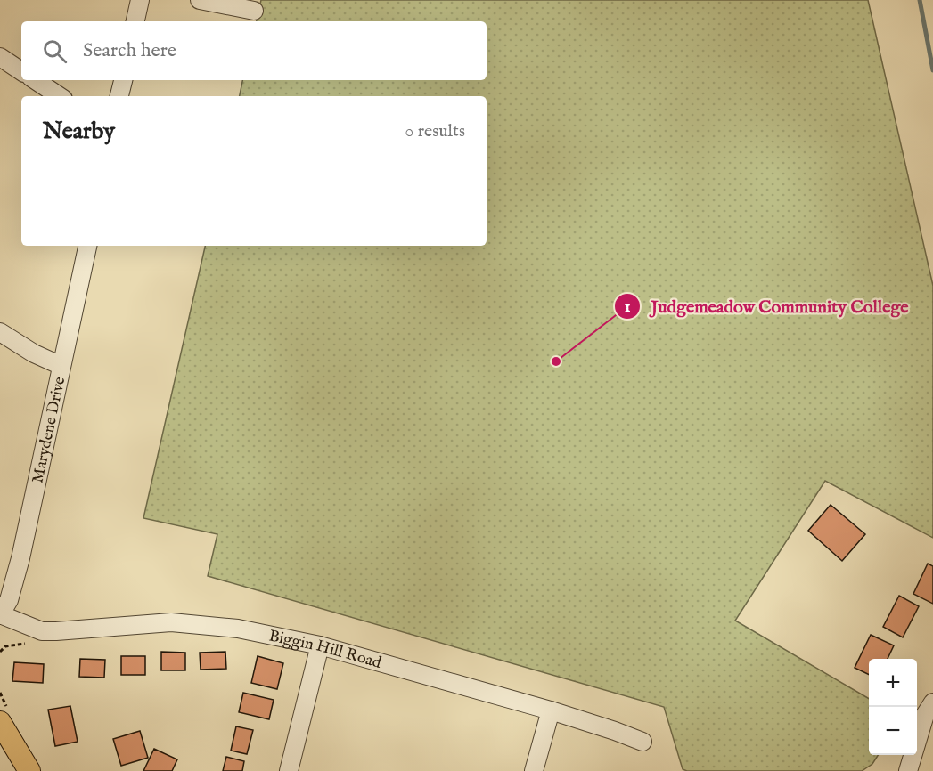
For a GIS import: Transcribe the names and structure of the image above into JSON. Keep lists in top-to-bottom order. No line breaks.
{"streets":{"street":["Marydene Drive","Biggin Hill Road"]},"crossings":[["Marydene Drive","Biggin Hill Road"]],"places":["Judgemeadow Community College"],"page":{"search":"Search here","heading":["Nearby","0 results"],"map_buttons":["+","−"]}}
